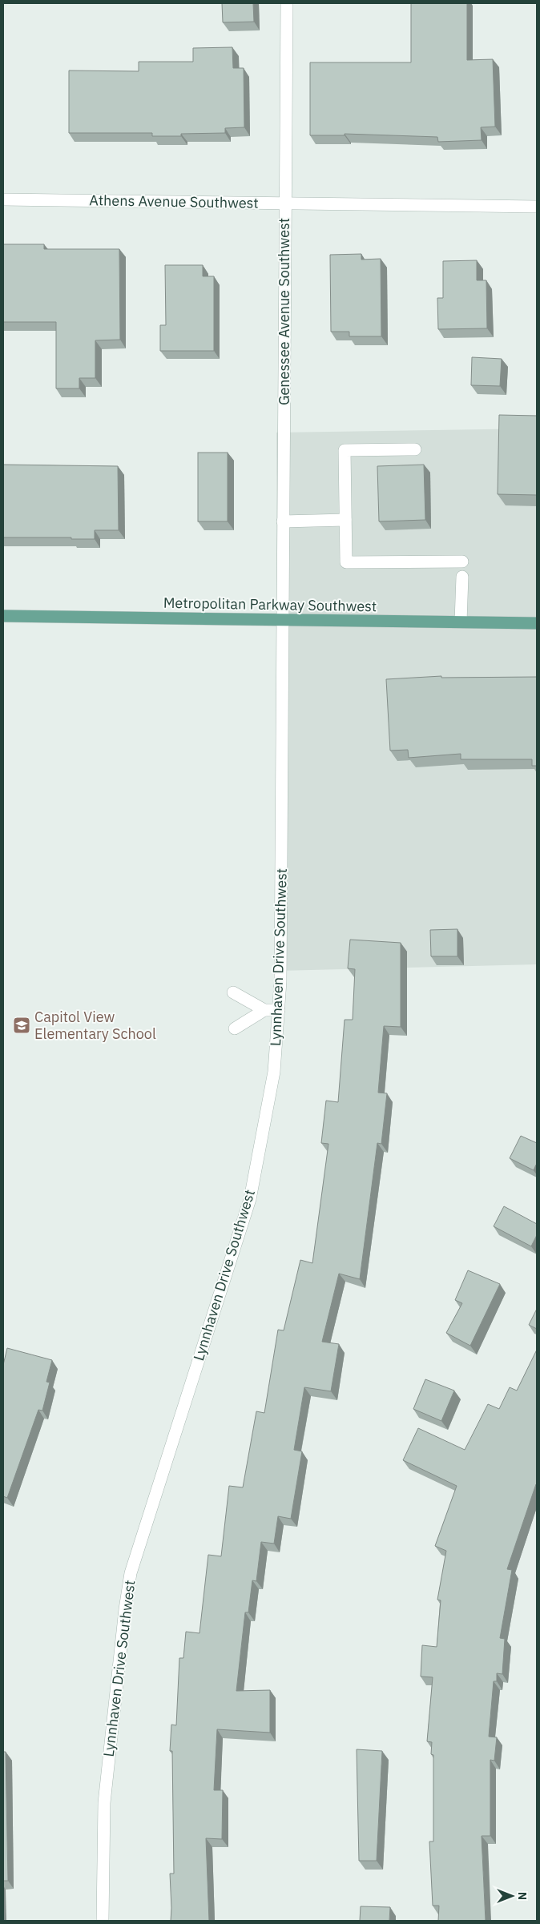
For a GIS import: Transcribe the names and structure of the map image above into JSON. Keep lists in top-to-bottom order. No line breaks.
{"streets":{"main road":["Metropolitan Parkway Southwest"],"street":["Athens Avenue Southwest","Genessee Avenue Southwest","Lynnhaven Drive Southwest"]},"crossings":[["Athens Avenue Southwest","Genessee Avenue Southwest"],["Genessee Avenue Southwest","Metropolitan Parkway Southwest"],["Genessee Avenue Southwest","Lynnhaven Drive Southwest"],["Metropolitan Parkway Southwest","Lynnhaven Drive Southwest"]],"places":{"school or university":["Capitol View Elementary School"]},"north":"right"}
